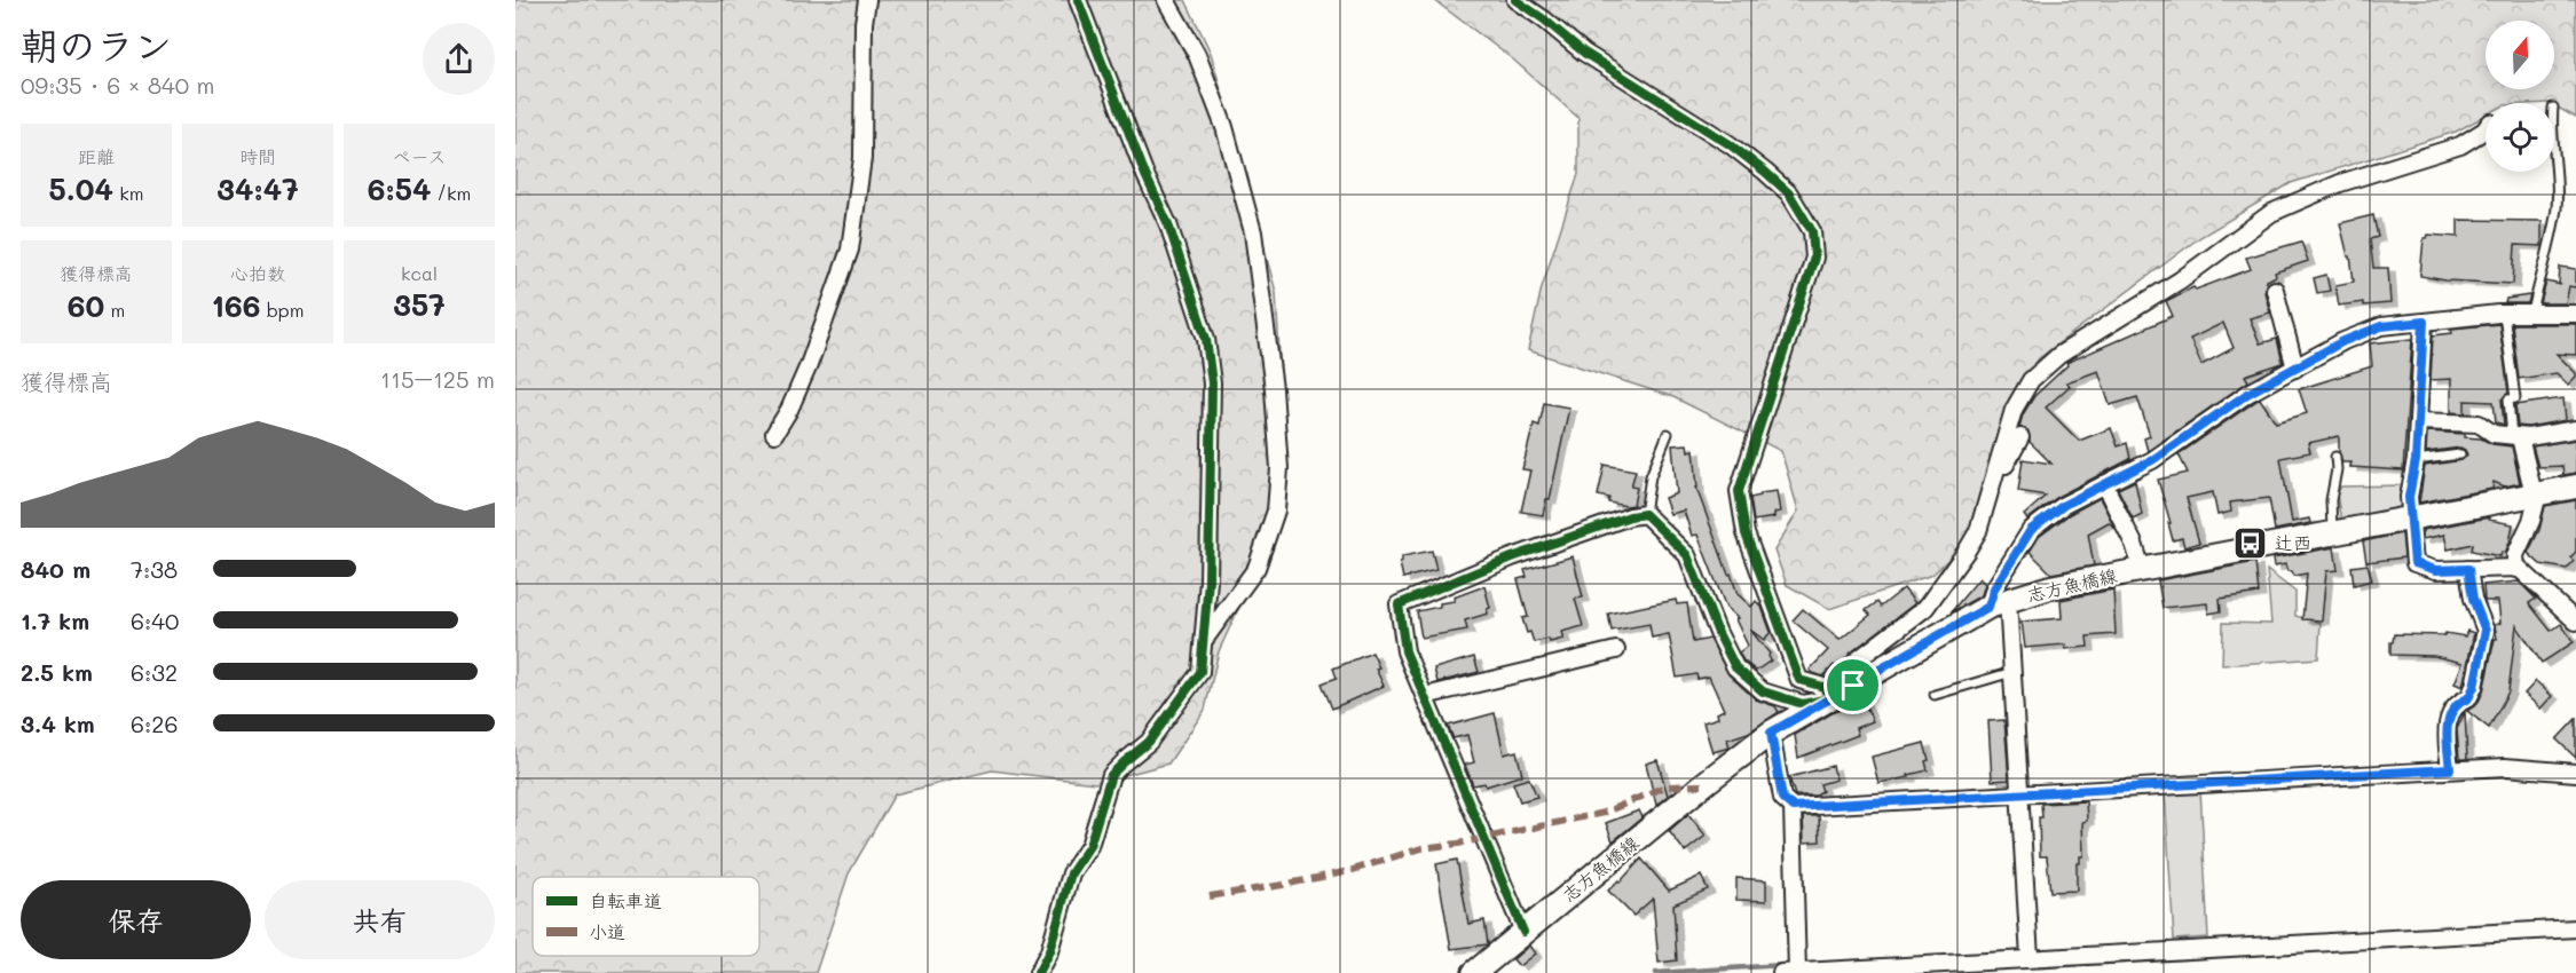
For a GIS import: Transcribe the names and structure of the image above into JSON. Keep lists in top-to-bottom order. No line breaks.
{"streets":{"main road":["志方魚橋線"]},"places":{"bus stop":["辻西"]},"legend":["自転車道","小道"],"north":"top","page":{"heading":["朝のラン","09:35 · 6 × 840 m"],"stats":[["距離","5.04 km"],["時間","34:47"],["ペース","6:54 /km"],["獲得標高","60 m"],["心拍数","166 bpm"],["kcal","357"]],"chart":["獲得標高","115–125 m"],"list":[{"name":"840 m","note":"7:38"},{"name":"1.7 km","note":"6:40"},{"name":"2.5 km","note":"6:32"},{"name":"3.4 km","note":"6:26"}],"buttons":["保存","共有"]}}
